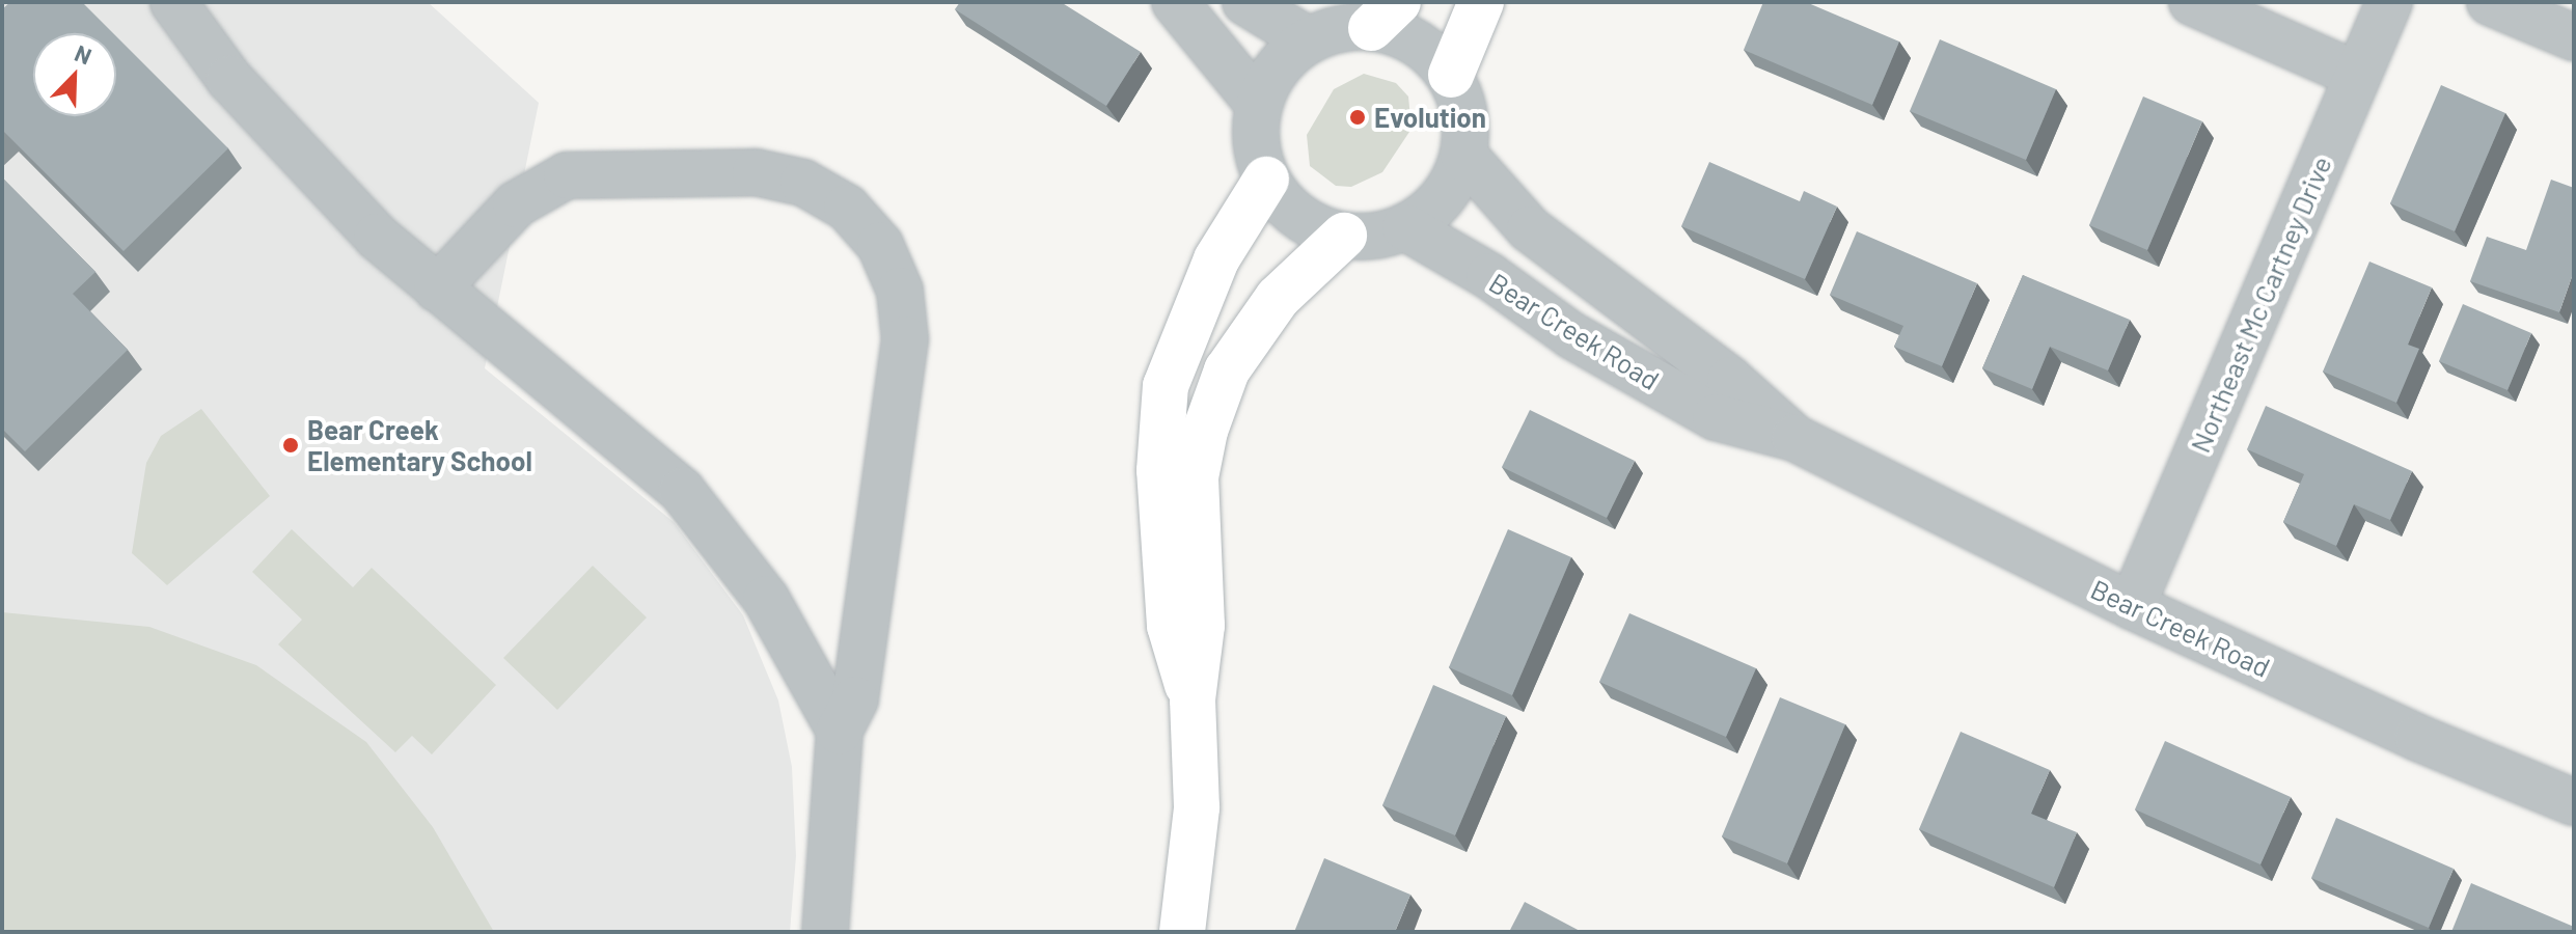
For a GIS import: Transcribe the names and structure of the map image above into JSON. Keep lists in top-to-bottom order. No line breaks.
{"streets":{"street":["Northeast Mc Cartney Drive","Bear Creek Road"]},"crossings":[["Northeast Mc Cartney Drive","Bear Creek Road"]],"places":["Evolution","Bear Creek Elementary School"],"north":"top right"}
